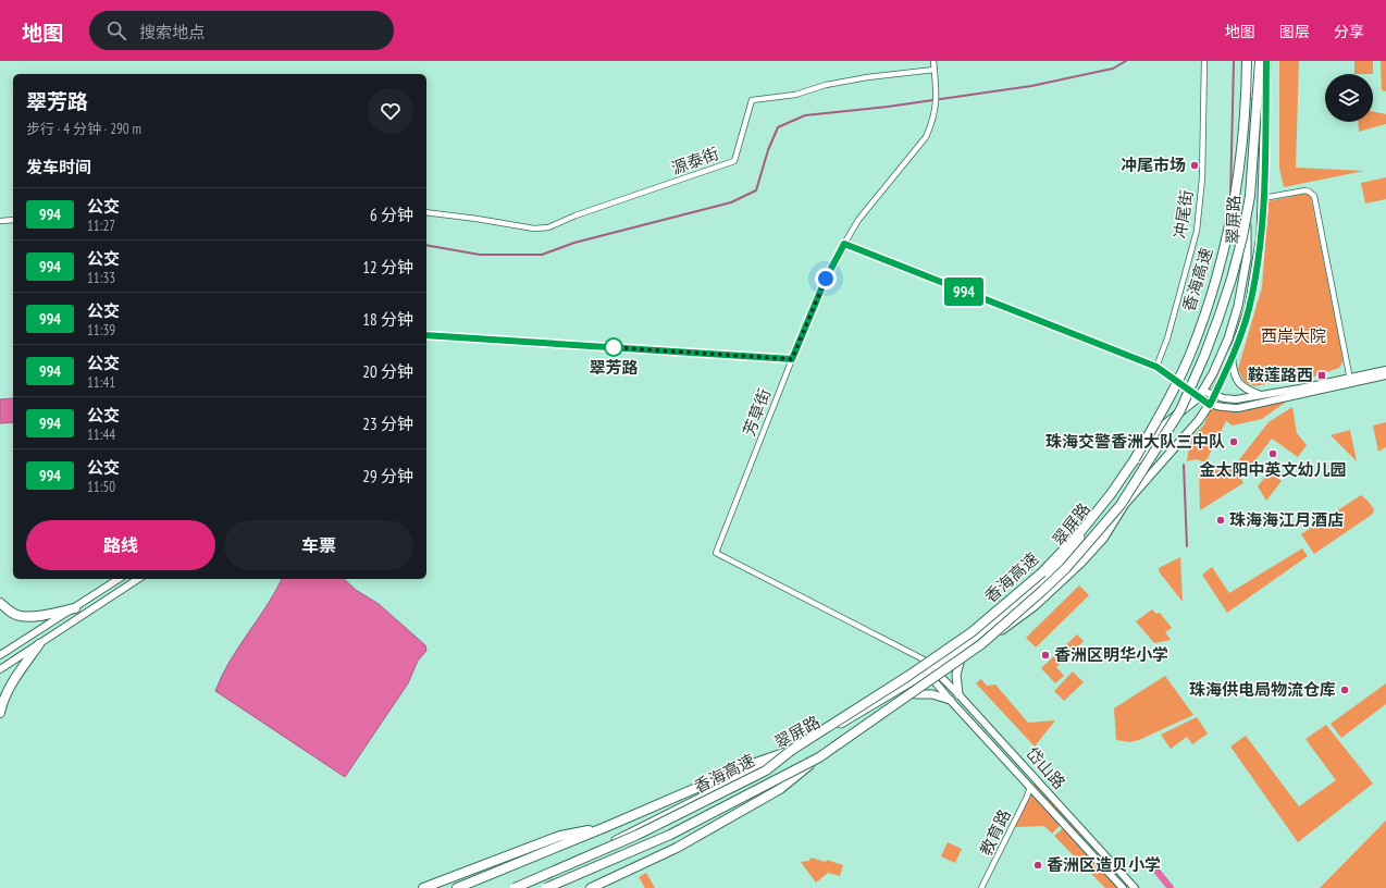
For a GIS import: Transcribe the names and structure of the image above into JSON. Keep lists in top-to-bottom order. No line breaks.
{"streets":{"highway":["香海高速"],"main road":["翠屏路"],"street":["源泰街","冲尾街","芳草街","岱山路","教育路"]},"crossings":[["源泰街","芳草街"],["翠屏路","芳草街"],["翠屏路","岱山路"],["芳草街","岱山路"],["岱山路","教育路"]],"parks":["西岸大院"],"places":{"other":["冲尾市场","翠芳路","珠海交警香洲大队三中队","金太阳中英文幼儿园","珠海海江月酒店","香洲区明华小学","珠海供电局物流仓库","香洲区造贝小学"],"transit":["鞍莲路西"]},"lines":["bus line 994"],"page":{"header":"地图","search":"搜索地点","nav":["地图","图层","分享"],"on_map":"994","heading":[["翠芳路","步行 · 4 分钟 · 290 m"],"发车时间"],"list":[{"mark":"994","name":"公交","note":"11:27","value":"6 分钟"},{"mark":"994","name":"公交","note":"11:33","value":"12 分钟"},{"mark":"994","name":"公交","note":"11:39","value":"18 分钟"},{"mark":"994","name":"公交","note":"11:41","value":"20 分钟"},{"mark":"994","name":"公交","note":"11:44","value":"23 分钟"},{"mark":"994","name":"公交","note":"11:50","value":"29 分钟"}],"buttons":["路线","车票"]}}
